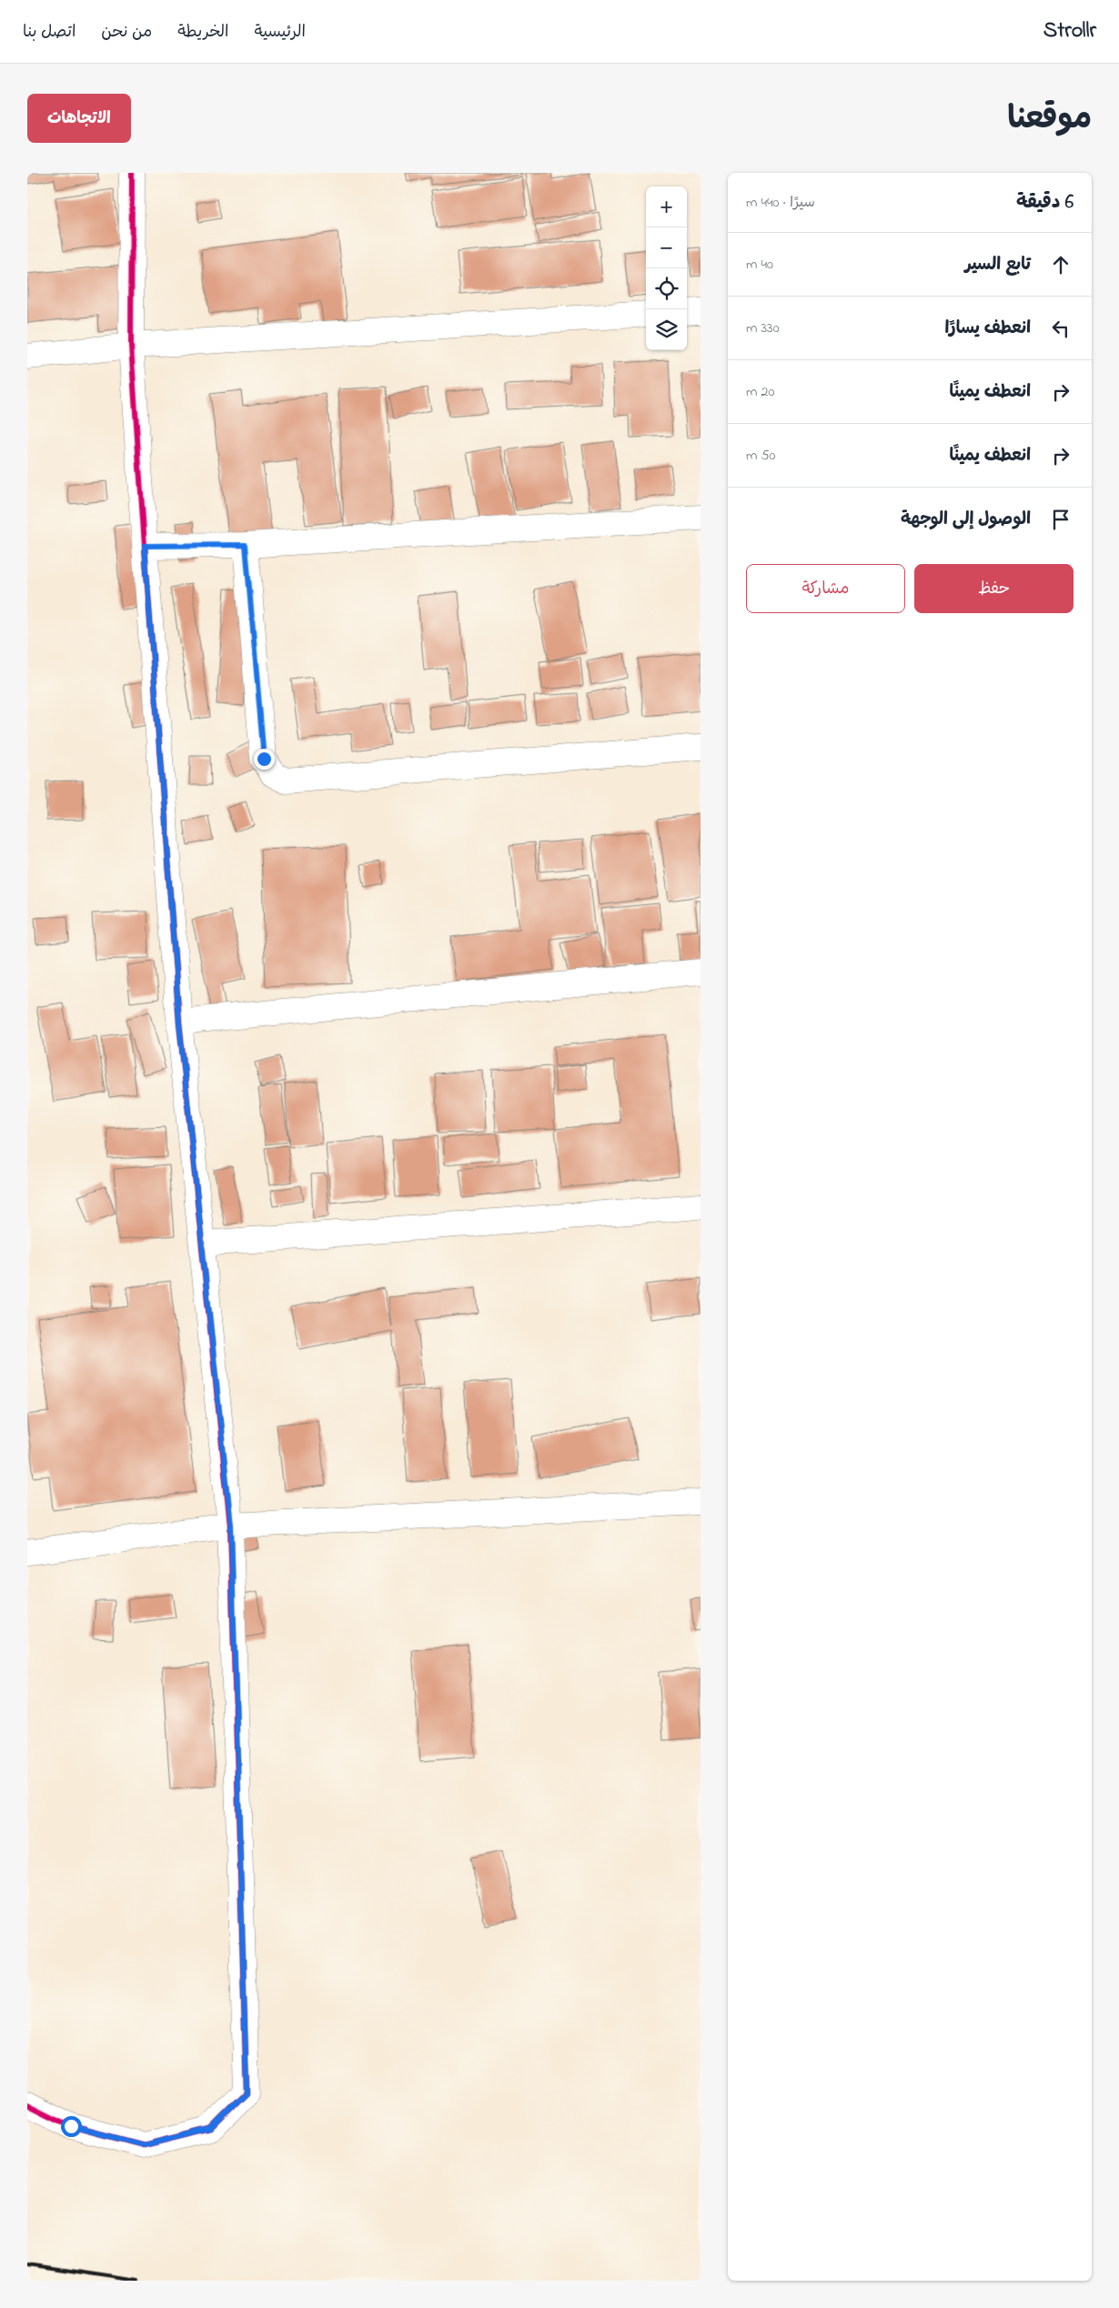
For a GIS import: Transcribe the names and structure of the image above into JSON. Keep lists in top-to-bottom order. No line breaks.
{"page":{"header":"Strollr","nav":["الرئيسية","الخريطة","من نحن","اتصل بنا"],"title":"موقعنا","buttons":["الاتجاهات",["حفظ","مشاركة"]],"heading":["6 دقيقة","سيرًا · 440 m"],"map_buttons":["+","−"],"list":[["تابع السير","40 m"],["انعطف يسارًا","330 m"],["انعطف يمينًا","20 m"],["انعطف يمينًا","50 m"],"الوصول إلى الوجهة"]}}
